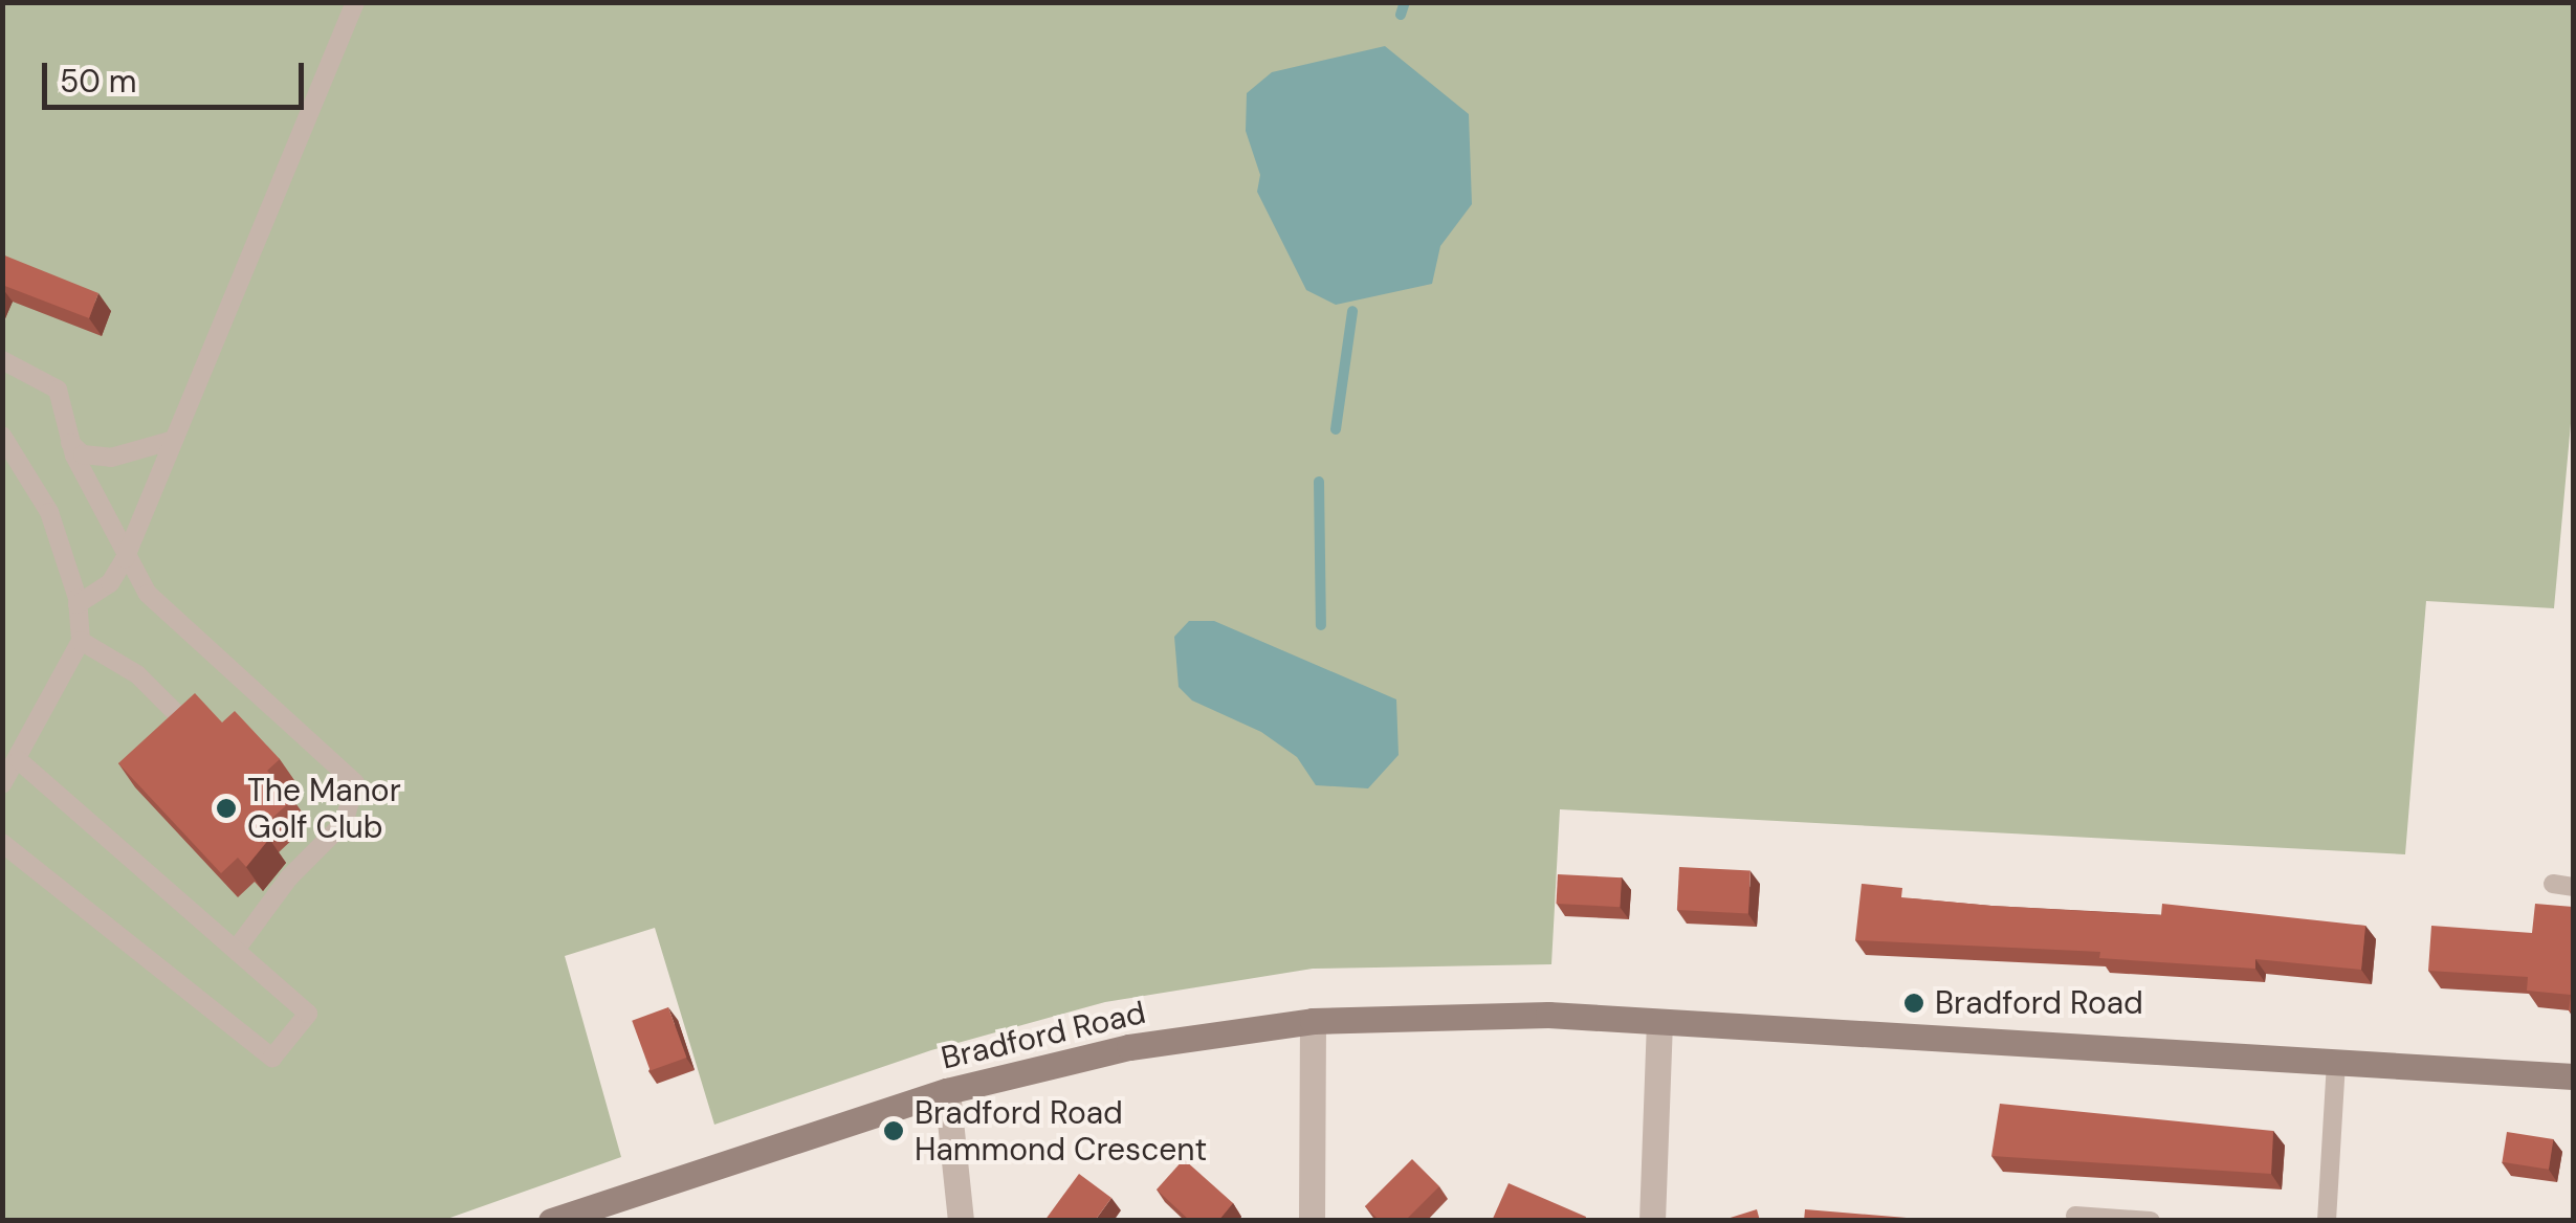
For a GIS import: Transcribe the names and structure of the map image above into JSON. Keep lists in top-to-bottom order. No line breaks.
{"streets":{"main road":["Bradford Road"]},"places":["The Manor Golf Club","Bradford Road","Bradford Road Hammond Crescent"],"scale_bar":"50 m"}
